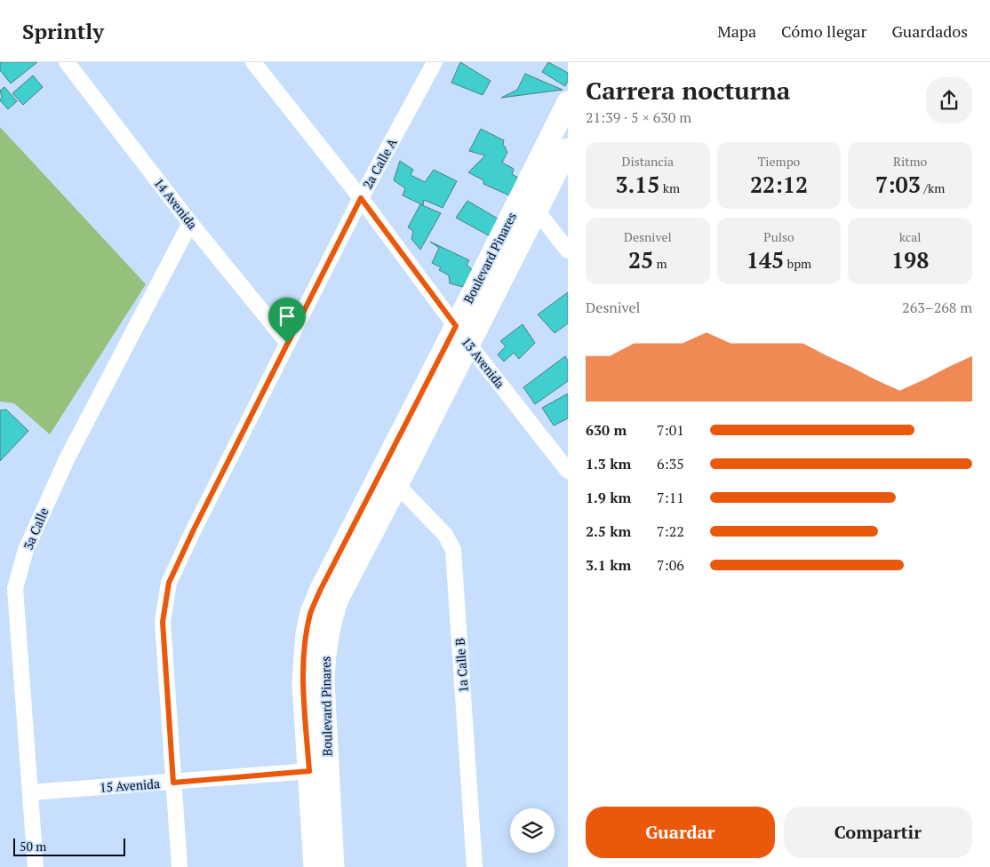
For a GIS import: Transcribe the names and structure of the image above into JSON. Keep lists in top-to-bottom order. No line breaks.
{"streets":{"street":["2a Calle A","14 Avenida","Boulevard Pinares","13 Avenida","3a Calle","1a Calle B","15 Avenida"]},"crossings":[["2a Calle A","14 Avenida"],["2a Calle A","13 Avenida"],["2a Calle A","15 Avenida"],["14 Avenida","3a Calle"],["Boulevard Pinares","13 Avenida"],["Boulevard Pinares","1a Calle B"],["Boulevard Pinares","15 Avenida"],["3a Calle","15 Avenida"]],"scale_bar":"50 m","page":{"header":"Sprintly","nav":["Mapa","Cómo llegar","Guardados"],"heading":["Carrera nocturna","21:39 · 5 × 630 m"],"stats":[["Distancia","3.15 km"],["Tiempo","22:12"],["Ritmo","7:03 /km"],["Desnivel","25 m"],["Pulso","145 bpm"],["kcal","198"]],"chart":["Desnivel","263–268 m"],"list":[{"name":"630 m","note":"7:01"},{"name":"1.3 km","note":"6:35"},{"name":"1.9 km","note":"7:11"},{"name":"2.5 km","note":"7:22"},{"name":"3.1 km","note":"7:06"}],"buttons":["Guardar","Compartir"],"scale":"50 m"}}
